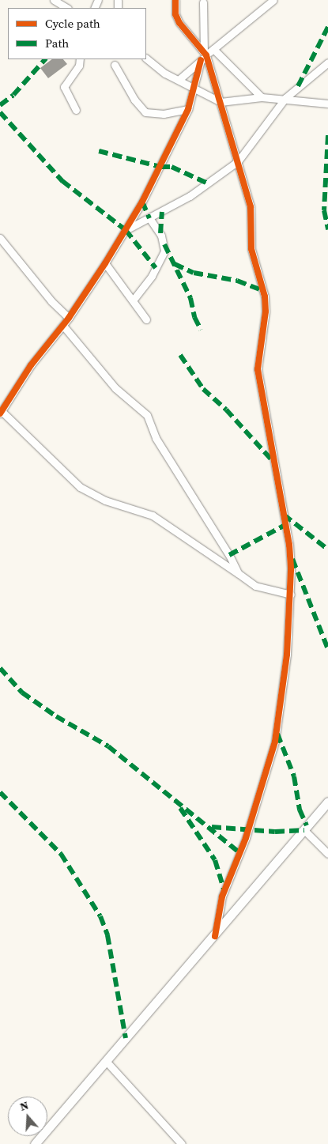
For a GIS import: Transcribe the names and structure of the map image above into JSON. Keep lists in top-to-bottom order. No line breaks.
{"legend":["Cycle path","Path"],"north":"top"}
